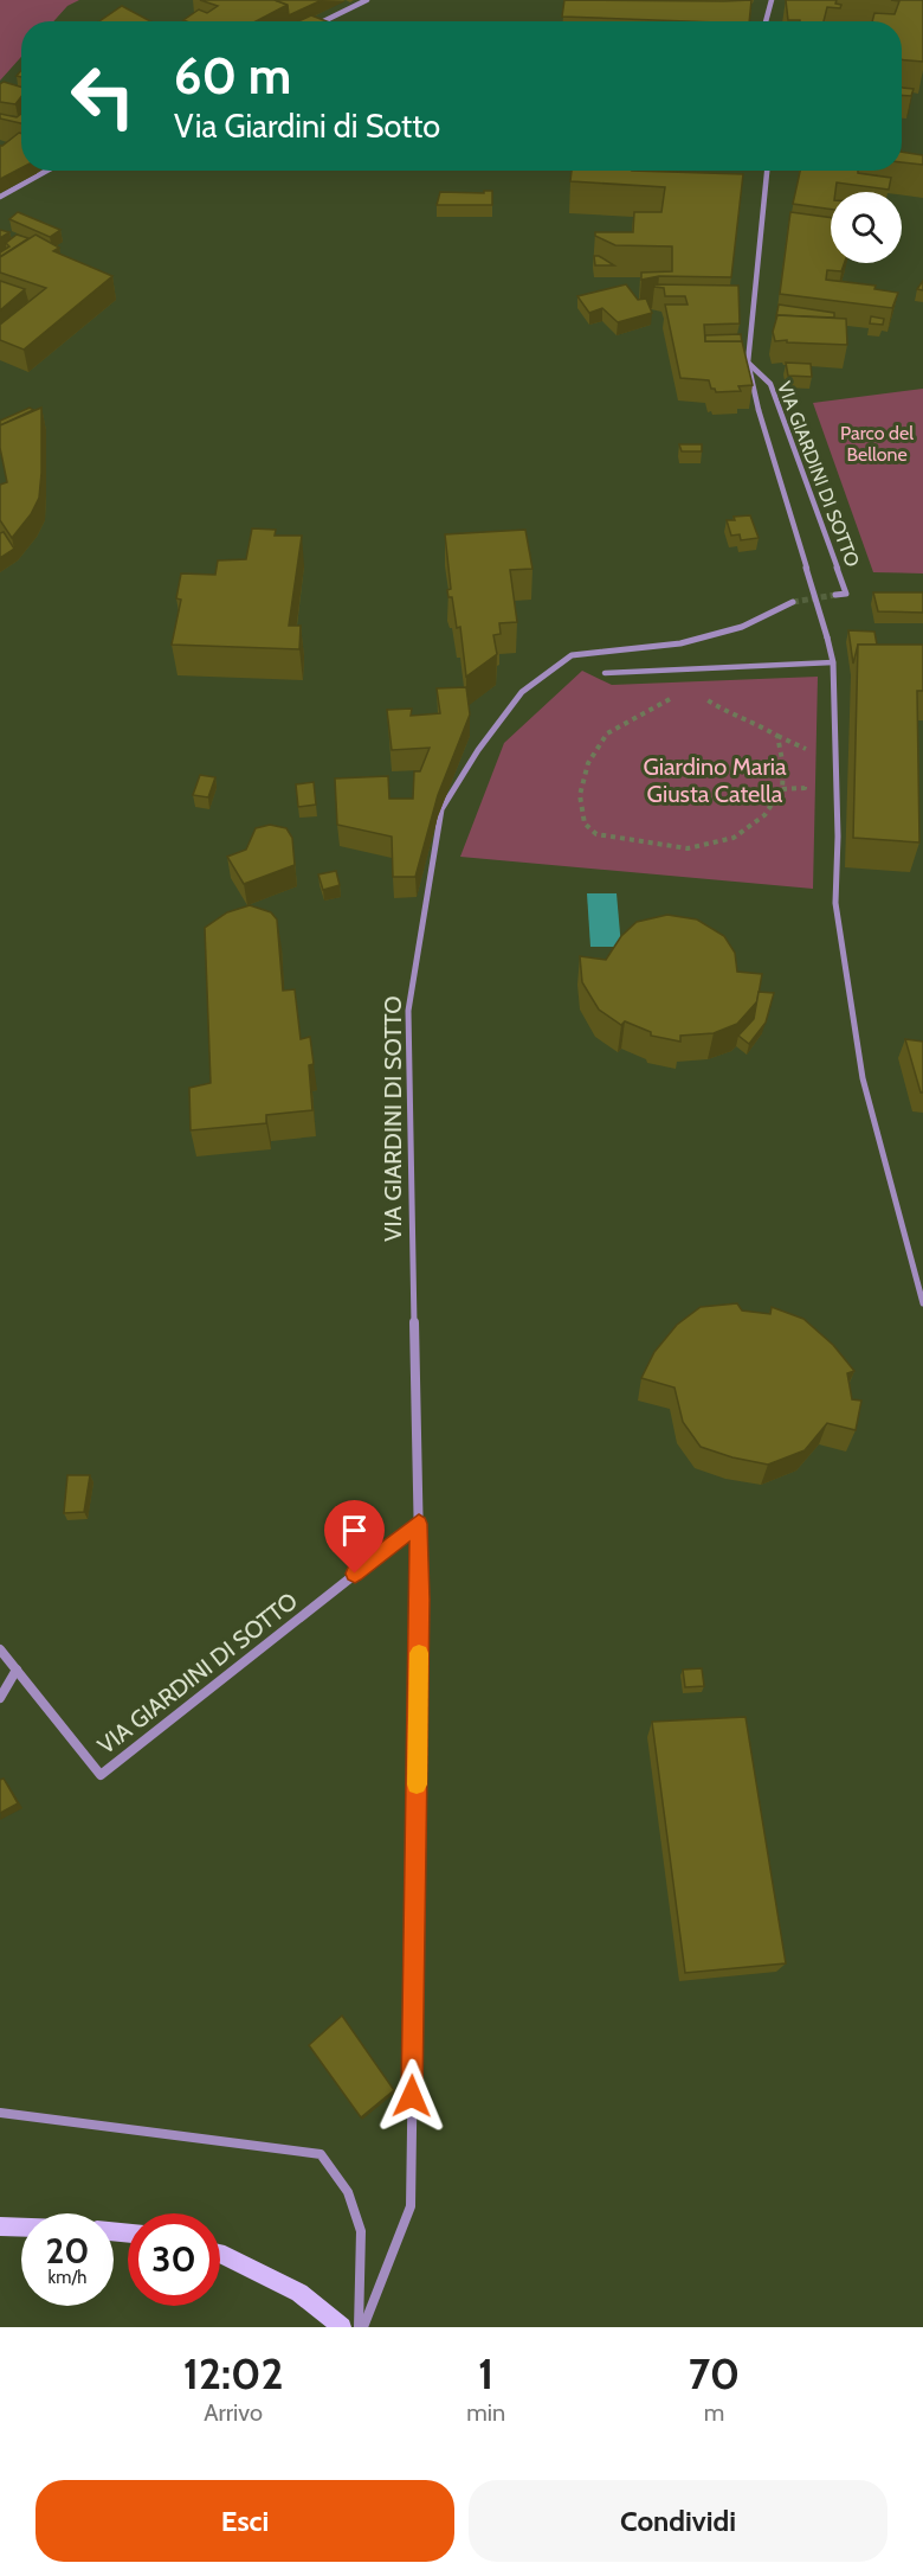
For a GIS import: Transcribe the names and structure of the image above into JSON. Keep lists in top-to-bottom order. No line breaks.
{"streets":{"street":["VIA GIARDINI DI SOTTO"]},"parks":["Parco del Bellone","Giardino Maria Giusta Catella"],"page":{"turn":["60 m","Via Giardini di Sotto"],"speed":"20 km/h","limit":"30","eta":["12:02","Arrivo","1","min","70","m"],"buttons":["Esci","Condividi"]}}
